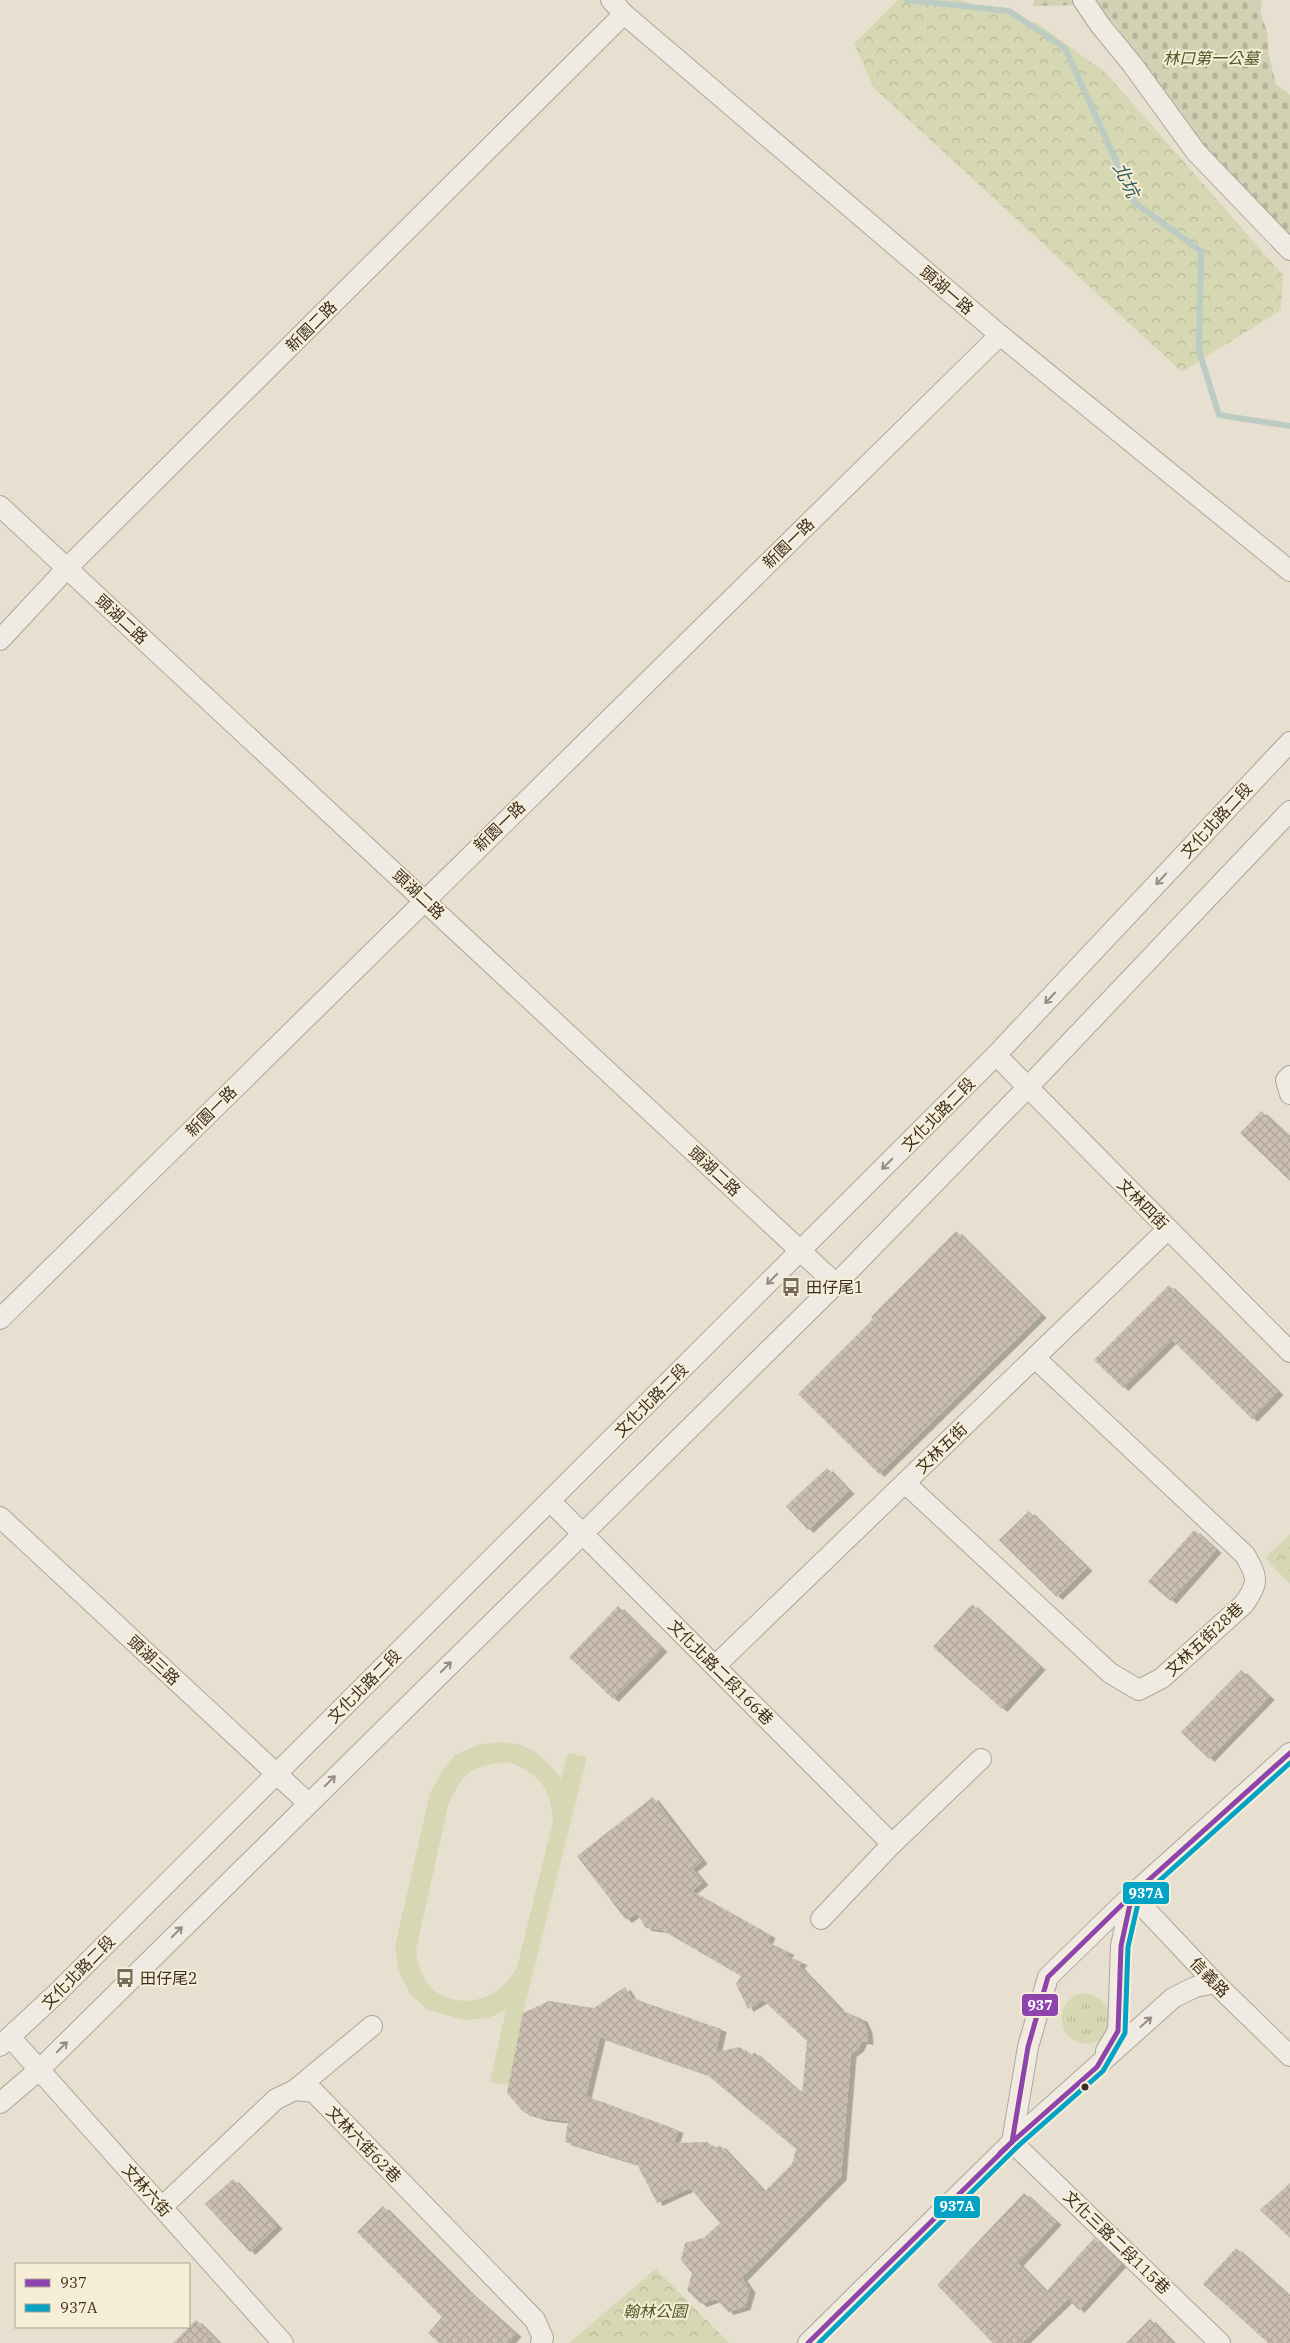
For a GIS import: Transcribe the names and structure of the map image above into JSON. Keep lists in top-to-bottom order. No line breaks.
{"streets":{"street":["頭湖一路","新園二路","新園一路","頭湖二路","文化北路二段","文林四街","文林五街","文林五街28巷","頭湖三路","文化北路二段166巷","信義路","文林六街62巷","文林六街","文化三路二段115巷"]},"crossings":[["頭湖一路","新園二路"],["頭湖一路","新園一路"],["新園二路","頭湖二路"],["新園一路","頭湖二路"],["頭湖二路","文化北路二段"],["文化北路二段","文林四街"],["文化北路二段","頭湖三路"],["文化北路二段","文化北路二段166巷"],["文化北路二段","文林六街"],["文林四街","文林五街"],["文林五街","文林五街28巷"],["文林五街","文化北路二段166巷"]],"water":["北坑"],"parks":["林口第一公墓","翰林公園"],"places":{"bus stop":["田仔尾1","田仔尾2"]},"lines":["transit line 937","transit line 937A"],"legend":["937","937A"]}
